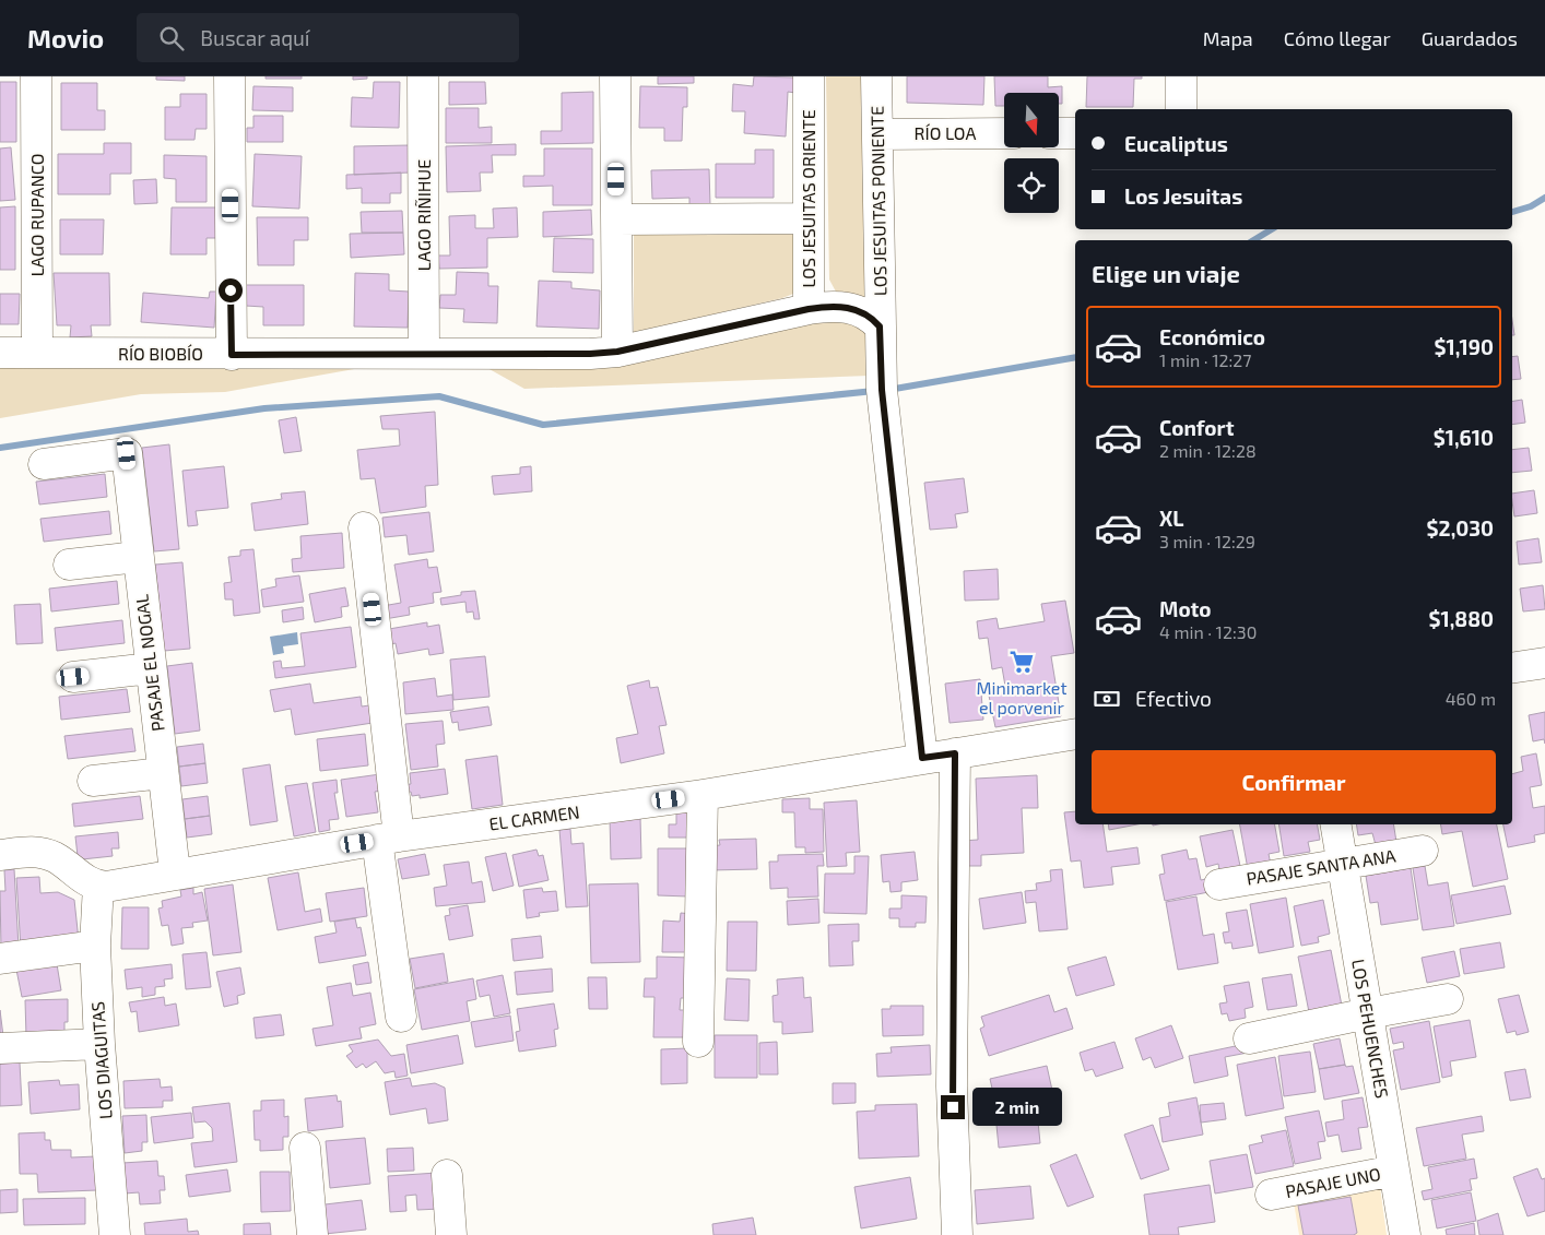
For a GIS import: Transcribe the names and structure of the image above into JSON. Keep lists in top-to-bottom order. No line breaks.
{"streets":{"street":["RÍO LOA","LOS JESUITAS ORIENTE","LOS JESUITAS PONIENTE","LAGO RUPANCO","LAGO RIÑIHUE","RÍO BIOBÍO","PASAJE EL NOGAL","EL CARMEN","PASAJE SANTA ANA","LOS PEHUENCHES","LOS DIAGUITAS","PASAJE UNO"]},"crossings":[["RÍO LOA","LOS JESUITAS PONIENTE"],["LOS JESUITAS ORIENTE","LOS JESUITAS PONIENTE"],["LOS JESUITAS ORIENTE","RÍO BIOBÍO"],["LOS JESUITAS PONIENTE","EL CARMEN"],["LAGO RUPANCO","RÍO BIOBÍO"],["LAGO RIÑIHUE","RÍO BIOBÍO"],["PASAJE EL NOGAL","EL CARMEN"],["EL CARMEN","LOS DIAGUITAS"],["PASAJE SANTA ANA","LOS PEHUENCHES"],["LOS PEHUENCHES","PASAJE UNO"]],"places":{"supermarket":["Minimarket el porvenir"]},"north":"bottom","page":{"header":"Movio","search":"Buscar aquí","nav":["Mapa","Cómo llegar","Guardados"],"banner":["Eucaliptus","Los Jesuitas"],"heading":"Elige un viaje","list":[{"name":"Económico","note":"1 min · 12:27","value":"$1,190"},{"name":"Confort","note":"2 min · 12:28","value":"$1,610"},{"name":"XL","note":"3 min · 12:29","value":"$2,030"},{"name":"Moto","note":"4 min · 12:30","value":"$1,880"}],"pay":["Efectivo","460 m"],"buttons":"Confirmar","bubble":"2 min"}}
